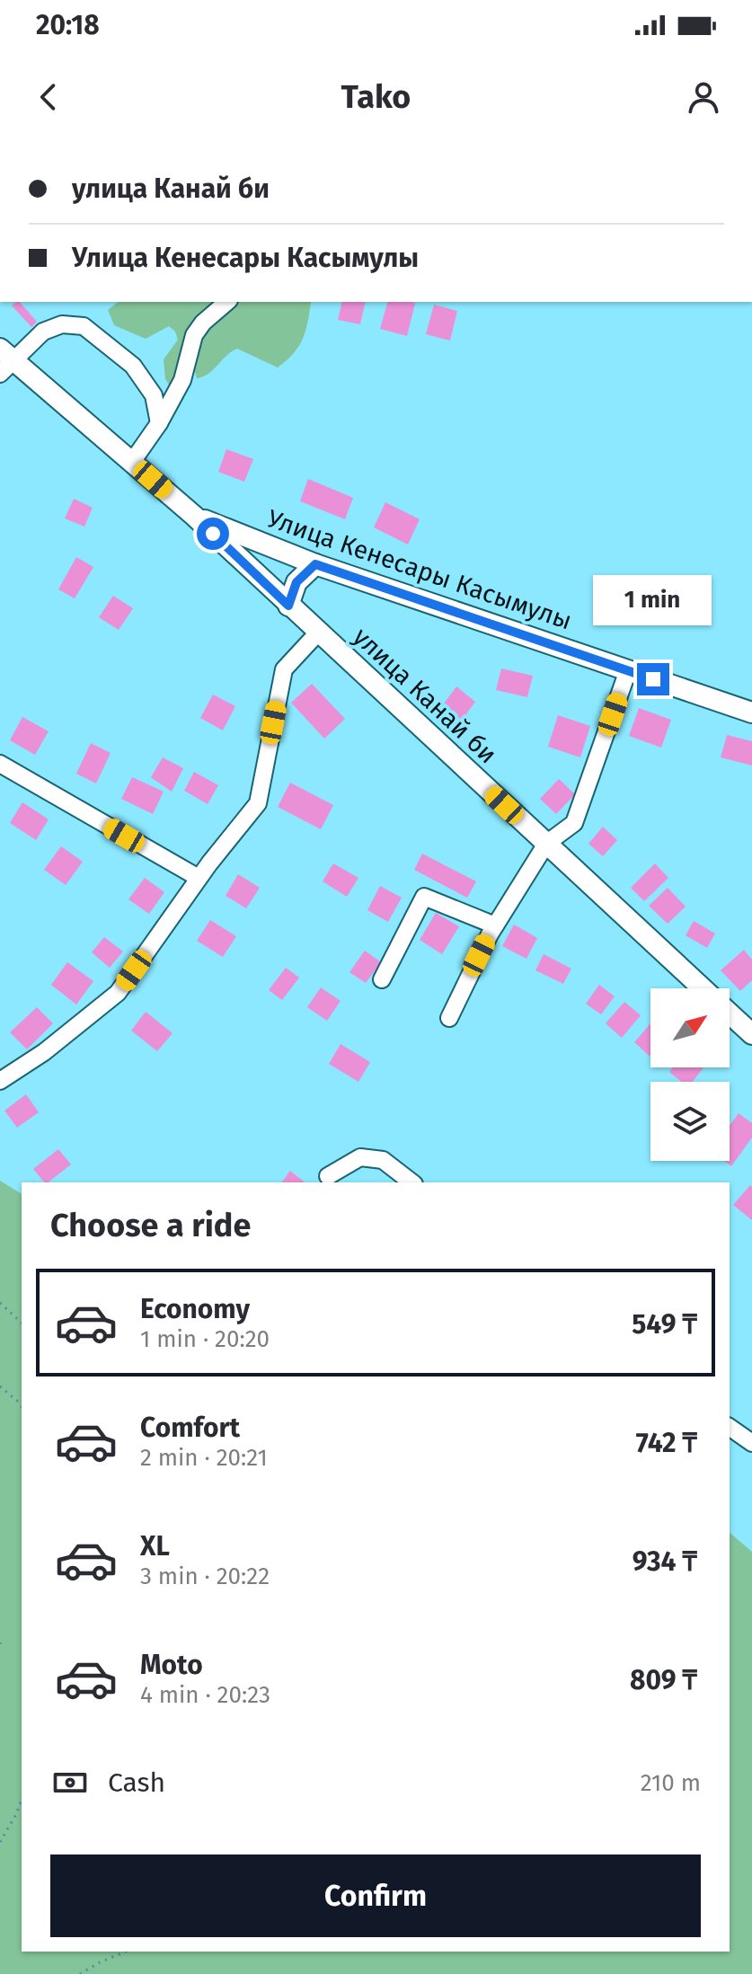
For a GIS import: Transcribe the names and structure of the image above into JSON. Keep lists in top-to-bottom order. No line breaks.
{"streets":{"main road":["Улица Кенесары Касымулы","улица Канай би"]},"crossings":[["Улица Кенесары Касымулы","улица Канай би"]],"north":"top right","page":{"status":"20:18","header":"Tako","banner":["улица Канай би","Улица Кенесары Касымулы"],"bubble":"1 min","heading":"Choose a ride","list":[{"name":"Economy","note":"1 min · 20:20","value":"549 ₸"},{"name":"Comfort","note":"2 min · 20:21","value":"742 ₸"},{"name":"XL","note":"3 min · 20:22","value":"934 ₸"},{"name":"Moto","note":"4 min · 20:23","value":"809 ₸"}],"pay":["Cash","210 m"],"buttons":"Confirm"}}
